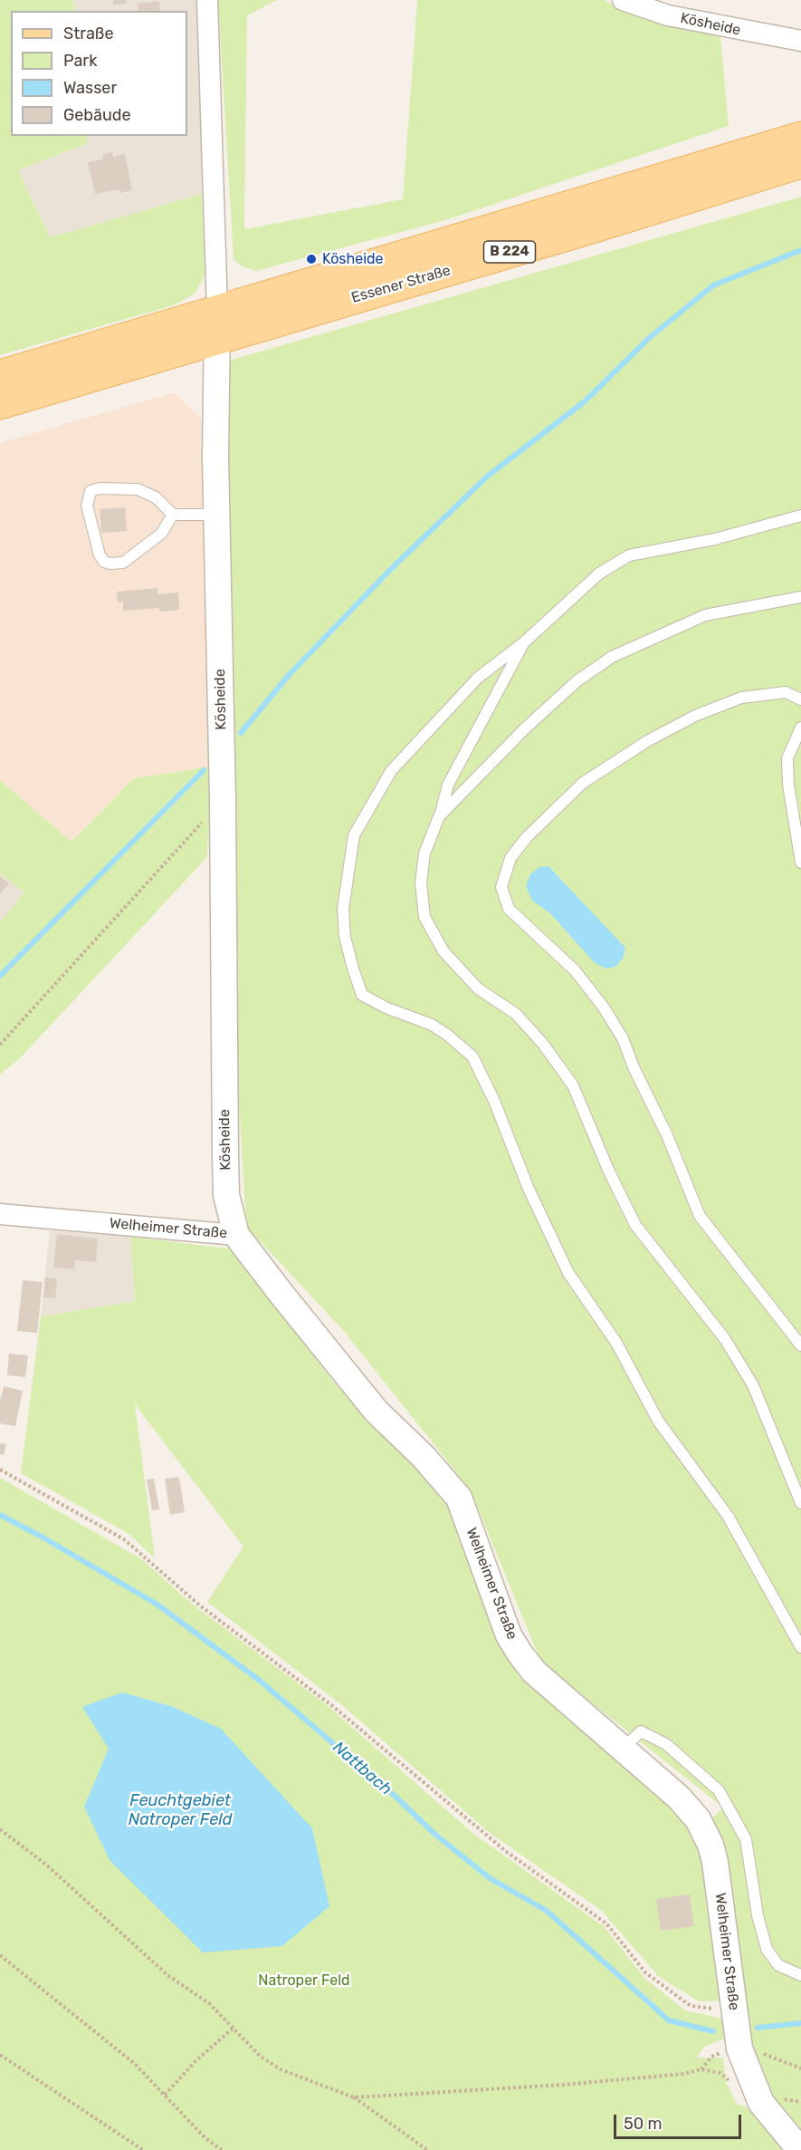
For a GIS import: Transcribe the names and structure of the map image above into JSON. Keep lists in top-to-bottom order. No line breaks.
{"streets":{"main road":["B 224","Essener Straße"],"street":["Kösheide","Welheimer Straße"]},"crossings":[["Kösheide","Essener Straße"],["Kösheide","Welheimer Straße"]],"water":["Nattbach","Feuchtgebiet Natroper Feld"],"parks":["Natroper Feld"],"places":["Kösheide"],"legend":["Straße","Park","Wasser","Gebäude"],"scale_bar":"50 m"}
